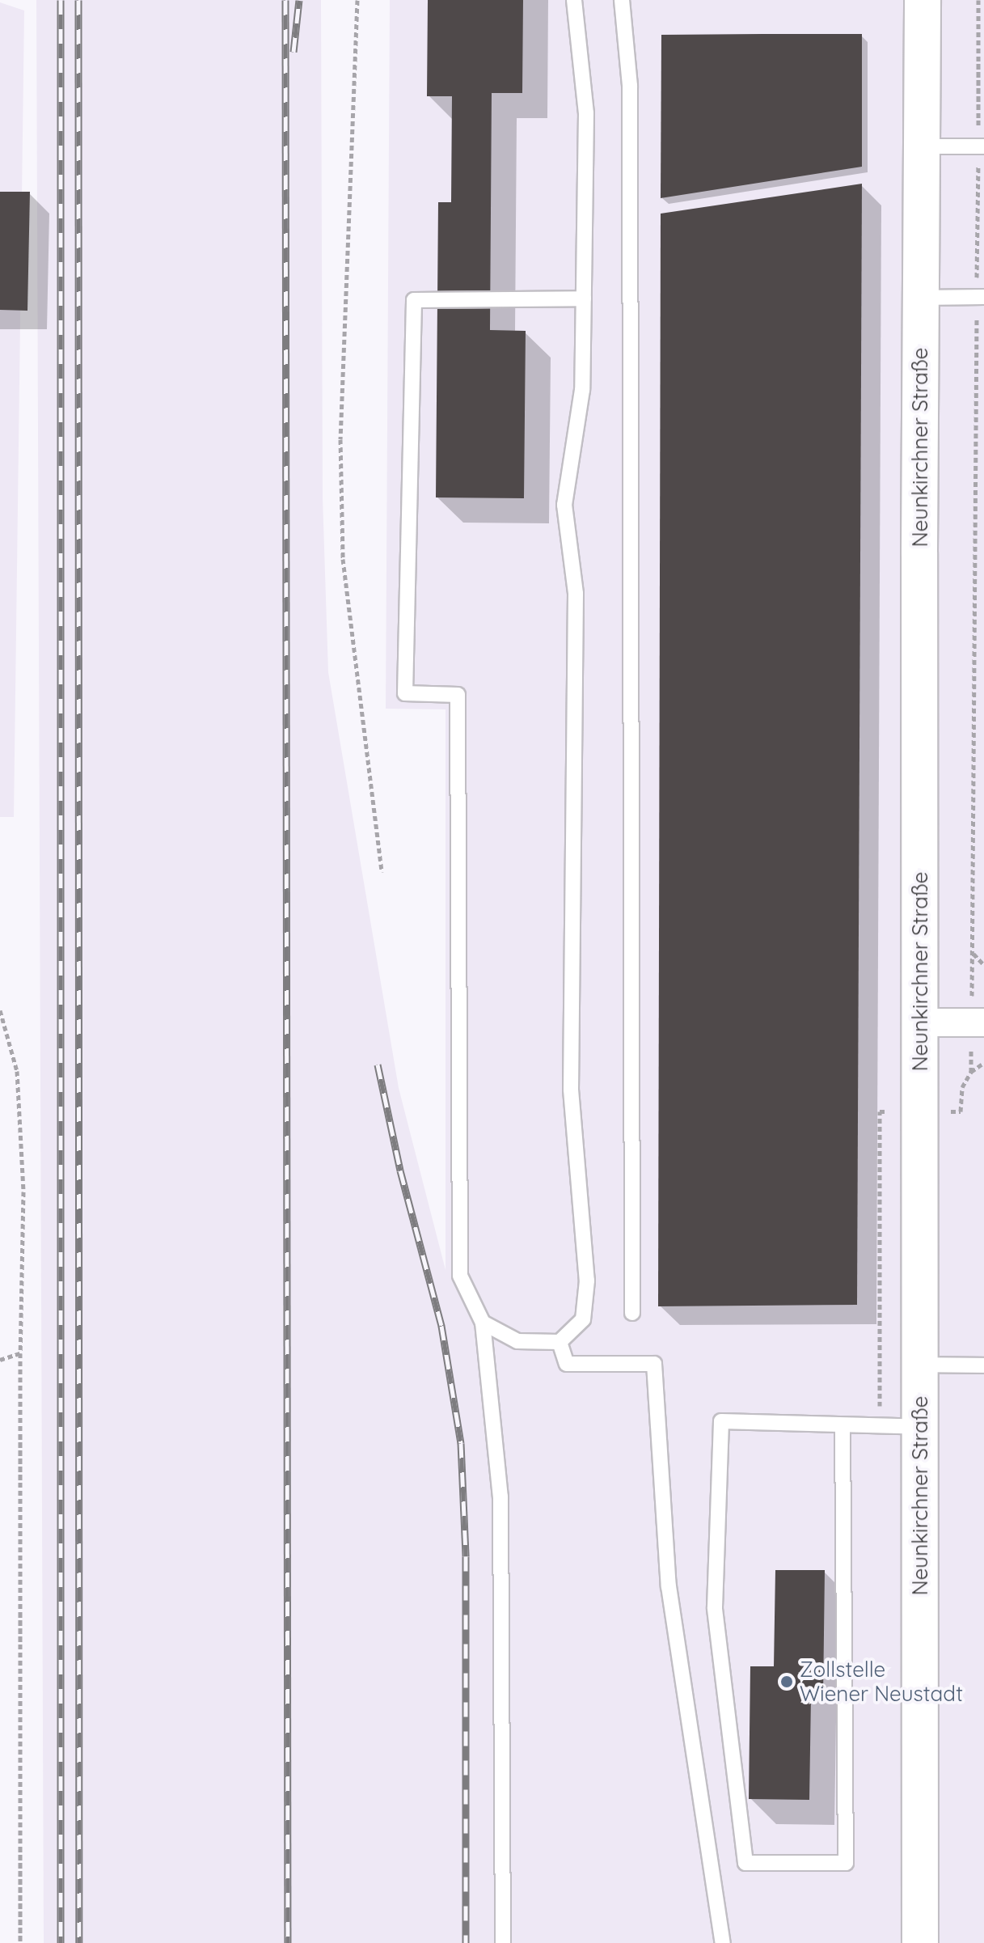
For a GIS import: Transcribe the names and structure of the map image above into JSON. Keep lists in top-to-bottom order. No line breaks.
{"streets":{"main road":["Neunkirchner Straße"]},"places":["Zollstelle Wiener Neustadt"]}
